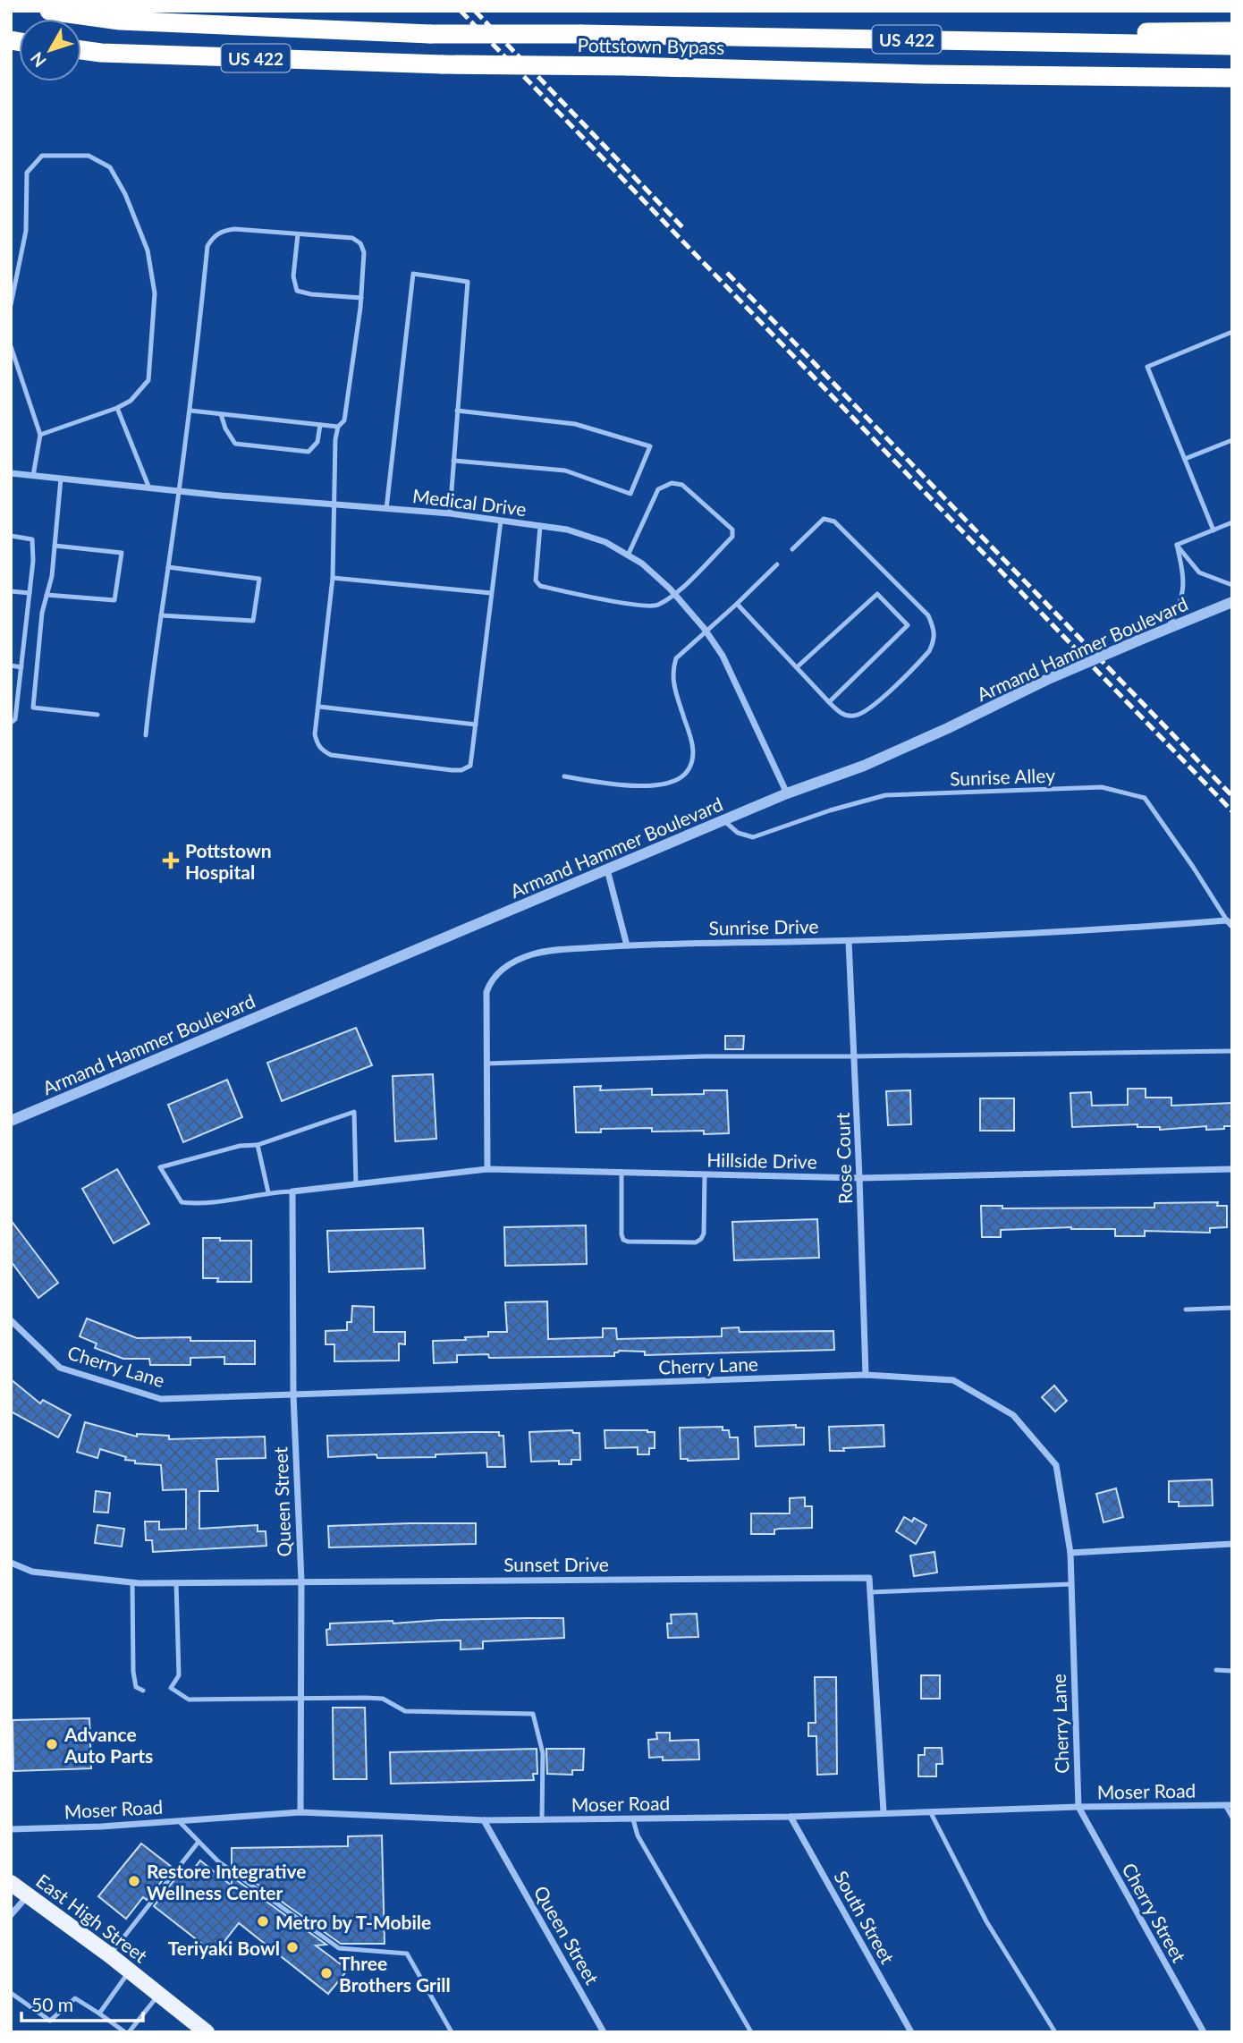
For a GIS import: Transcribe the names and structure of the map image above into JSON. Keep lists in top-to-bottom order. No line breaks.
{"streets":{"highway":["US 422","Pottstown Bypass"],"main road":["East High Street"],"street":["Medical Drive","Armand Hammer Boulevard","Sunrise Drive","Rose Court","Hillside Drive","Cherry Lane","Queen Street","Sunset Drive","Moser Road","Cherry Street","South Street"],"lane":["Sunrise Alley"]},"crossings":[["Medical Drive","Armand Hammer Boulevard"],["Armand Hammer Boulevard","Sunrise Alley"],["Sunrise Alley","Sunrise Drive"],["Sunrise Drive","Rose Court"],["Sunrise Drive","Hillside Drive"],["Rose Court","Hillside Drive"],["Rose Court","Cherry Lane"],["Hillside Drive","Queen Street"],["Cherry Lane","Queen Street"],["Cherry Lane","Moser Road"],["Cherry Lane","Cherry Street"],["Queen Street","Sunset Drive"],["Queen Street","Moser Road"],["Moser Road","Cherry Street"],["Moser Road","South Street"]],"places":{"health":["Pottstown Hospital"],"other":["Advance Auto Parts","Restore Integrative Wellness Center","Metro by T-Mobile","Teriyaki Bowl","Three Brothers Grill"]},"scale_bar":"50 m","north":"bottom left"}
